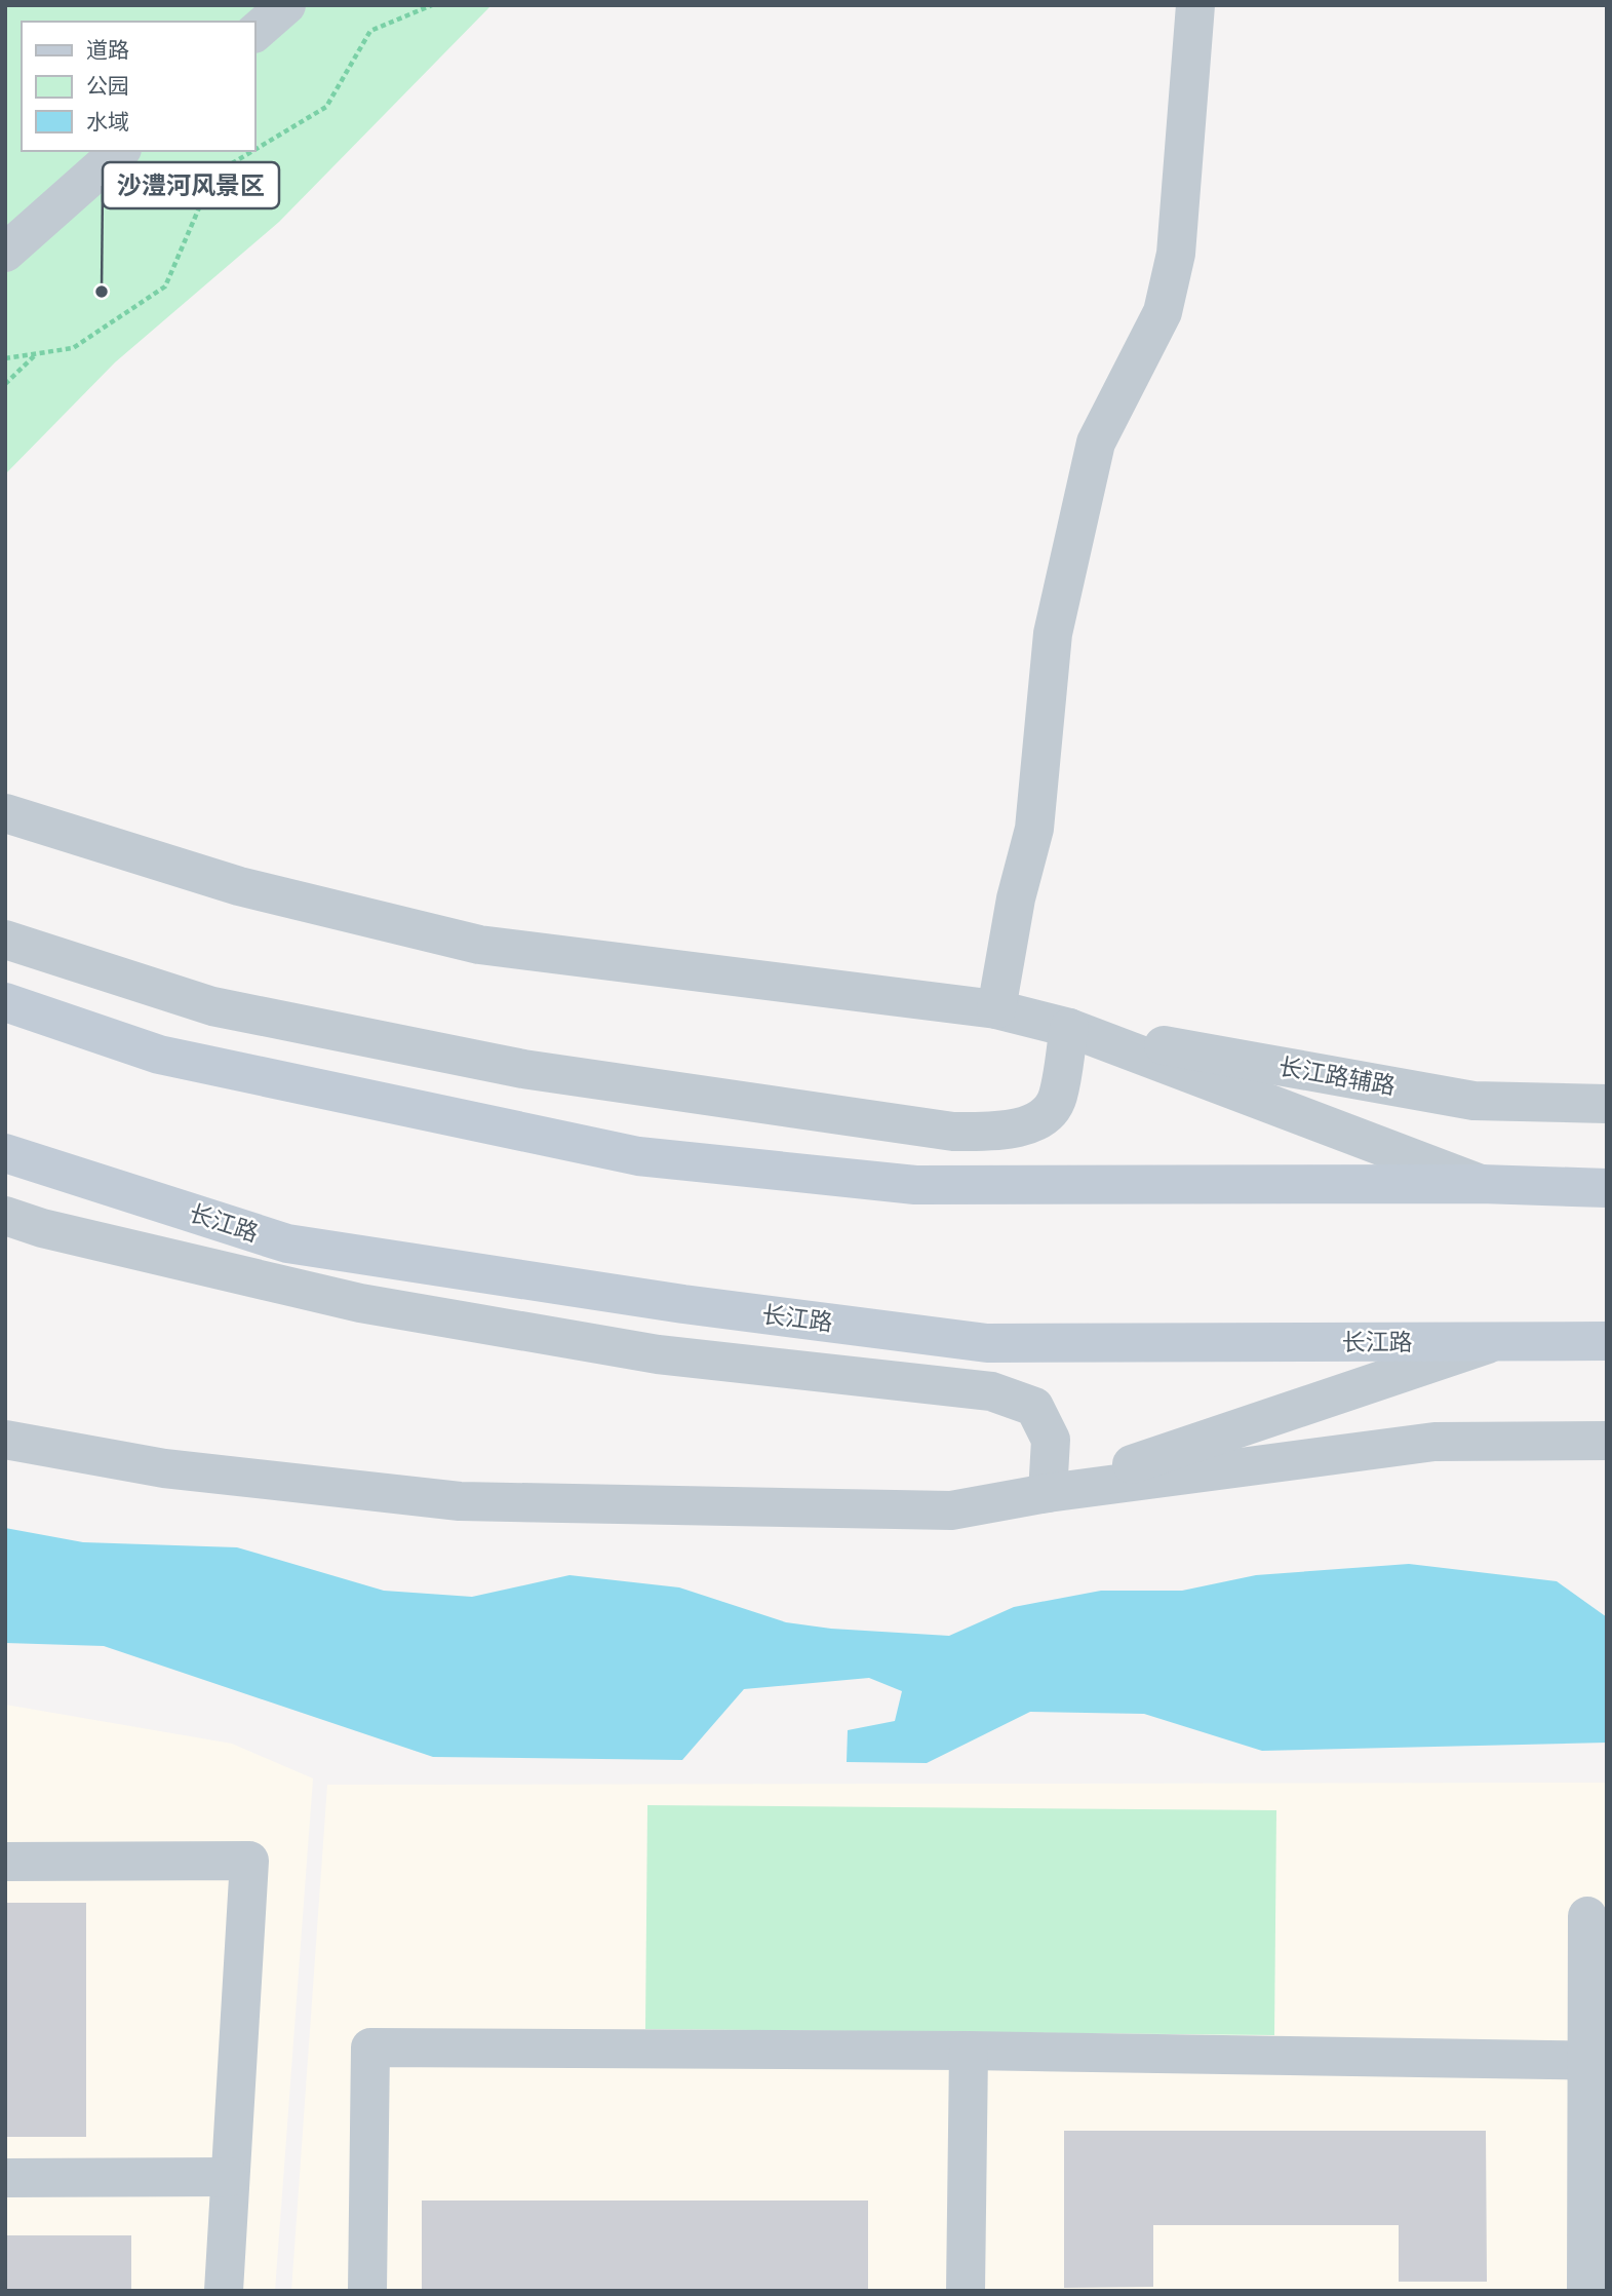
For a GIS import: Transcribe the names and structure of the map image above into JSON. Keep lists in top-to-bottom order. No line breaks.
{"streets":{"main road":["长江路"],"street":["长江路辅路"]},"places":["沙澧河风景区"],"legend":["道路","公园","水域"]}
